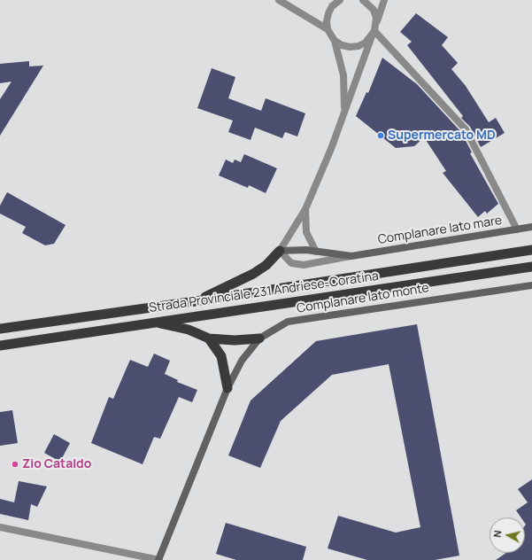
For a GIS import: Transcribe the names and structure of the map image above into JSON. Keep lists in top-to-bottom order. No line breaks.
{"streets":{"highway":["Strada Provinciale 231 Andriese-Coratina"],"main road":["Complanare lato mare","Complanare lato monte"]},"places":["Supermercato MD","Zio Cataldo"],"north":"left"}
